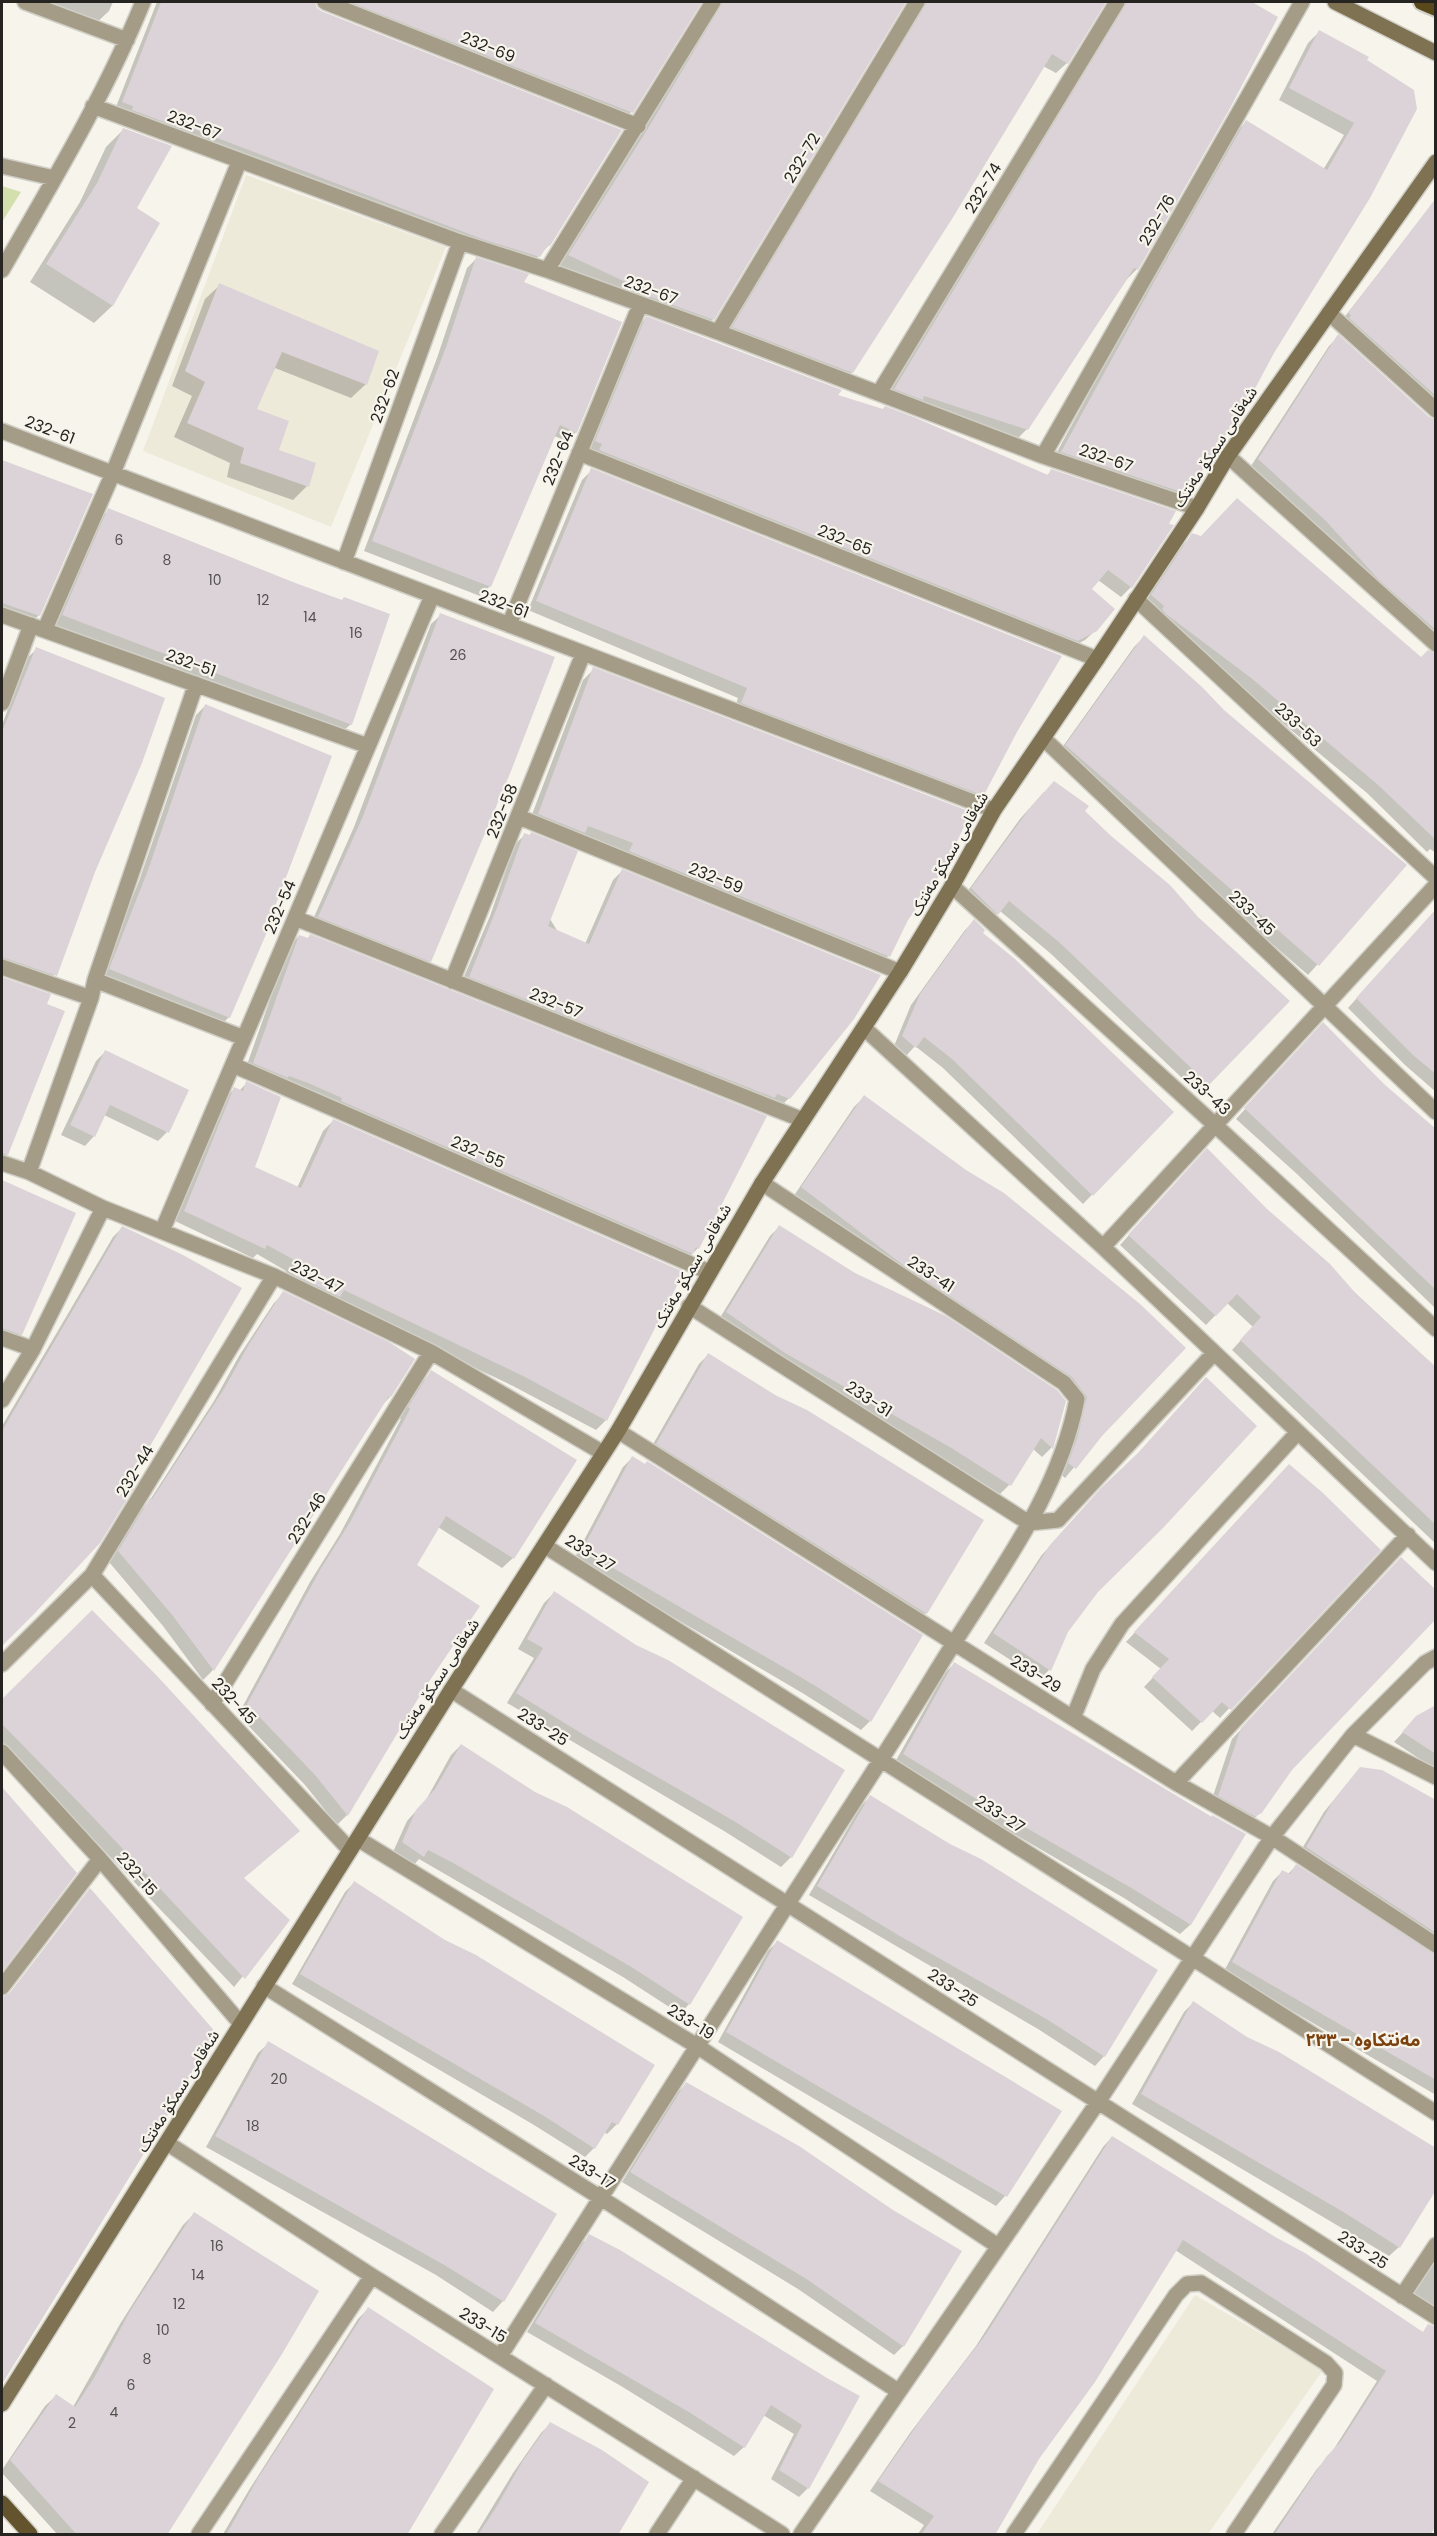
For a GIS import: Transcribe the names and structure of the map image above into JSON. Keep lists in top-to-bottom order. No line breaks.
{"streets":{"main road":["شەقامی سمکۆ مەنتک"],"street":["232-69","232-67","232-72","232-74","232-76","232-62","232-61","232-64","232-65","232-51","233-53","232-58","232-59","232-54","233-45","232-57","233-43","232-55","233-41","232-47","233-31","232-44","232-46","233-27","233-29","232-45","233-25","232-15","233-19","233-17","233-15"]},"crossings":[["232-67","232-72"],["232-67","232-74"],["232-67","232-76"],["232-67","232-62"],["232-67","شەقامی سمکۆ مەنتک"],["232-67","232-64"],["232-62","232-61"],["232-61","شەقامی سمکۆ مەنتک"],["232-61","232-64"],["232-61","232-58"],["232-61","232-54"],["شەقامی سمکۆ مەنتک","232-65"],["شەقامی سمکۆ مەنتک","233-53"],["شەقامی سمکۆ مەنتک","232-59"],["شەقامی سمکۆ مەنتک","233-45"],["شەقامی سمکۆ مەنتک","232-57"],["شەقامی سمکۆ مەنتک","233-43"],["شەقامی سمکۆ مەنتک","232-55"],["شەقامی سمکۆ مەنتک","233-41"],["شەقامی سمکۆ مەنتک","232-47"],["شەقامی سمکۆ مەنتک","233-31"],["شەقامی سمکۆ مەنتک","233-27"],["شەقامی سمکۆ مەنتک","233-29"],["شەقامی سمکۆ مەنتک","232-45"],["شەقامی سمکۆ مەنتک","233-25"],["شەقامی سمکۆ مەنتک","232-15"],["شەقامی سمکۆ مەنتک","233-19"],["شەقامی سمکۆ مەنتک","233-17"],["شەقامی سمکۆ مەنتک","233-15"],["232-64","232-65"],["232-51","232-54"],["232-58","232-59"],["232-58","232-57"],["232-54","232-57"],["232-54","232-55"],["232-54","232-47"],["233-41","233-31"],["232-47","232-44"],["232-47","232-46"],["232-44","232-45"],["232-46","232-45"],["232-45","233-19"]],"districts":["مەنتکاوە - ٢٣٣"],"house_numbers":["6","8","10","12","14","16","26","20","18","16","14","12","10","8","6","4","2"]}
